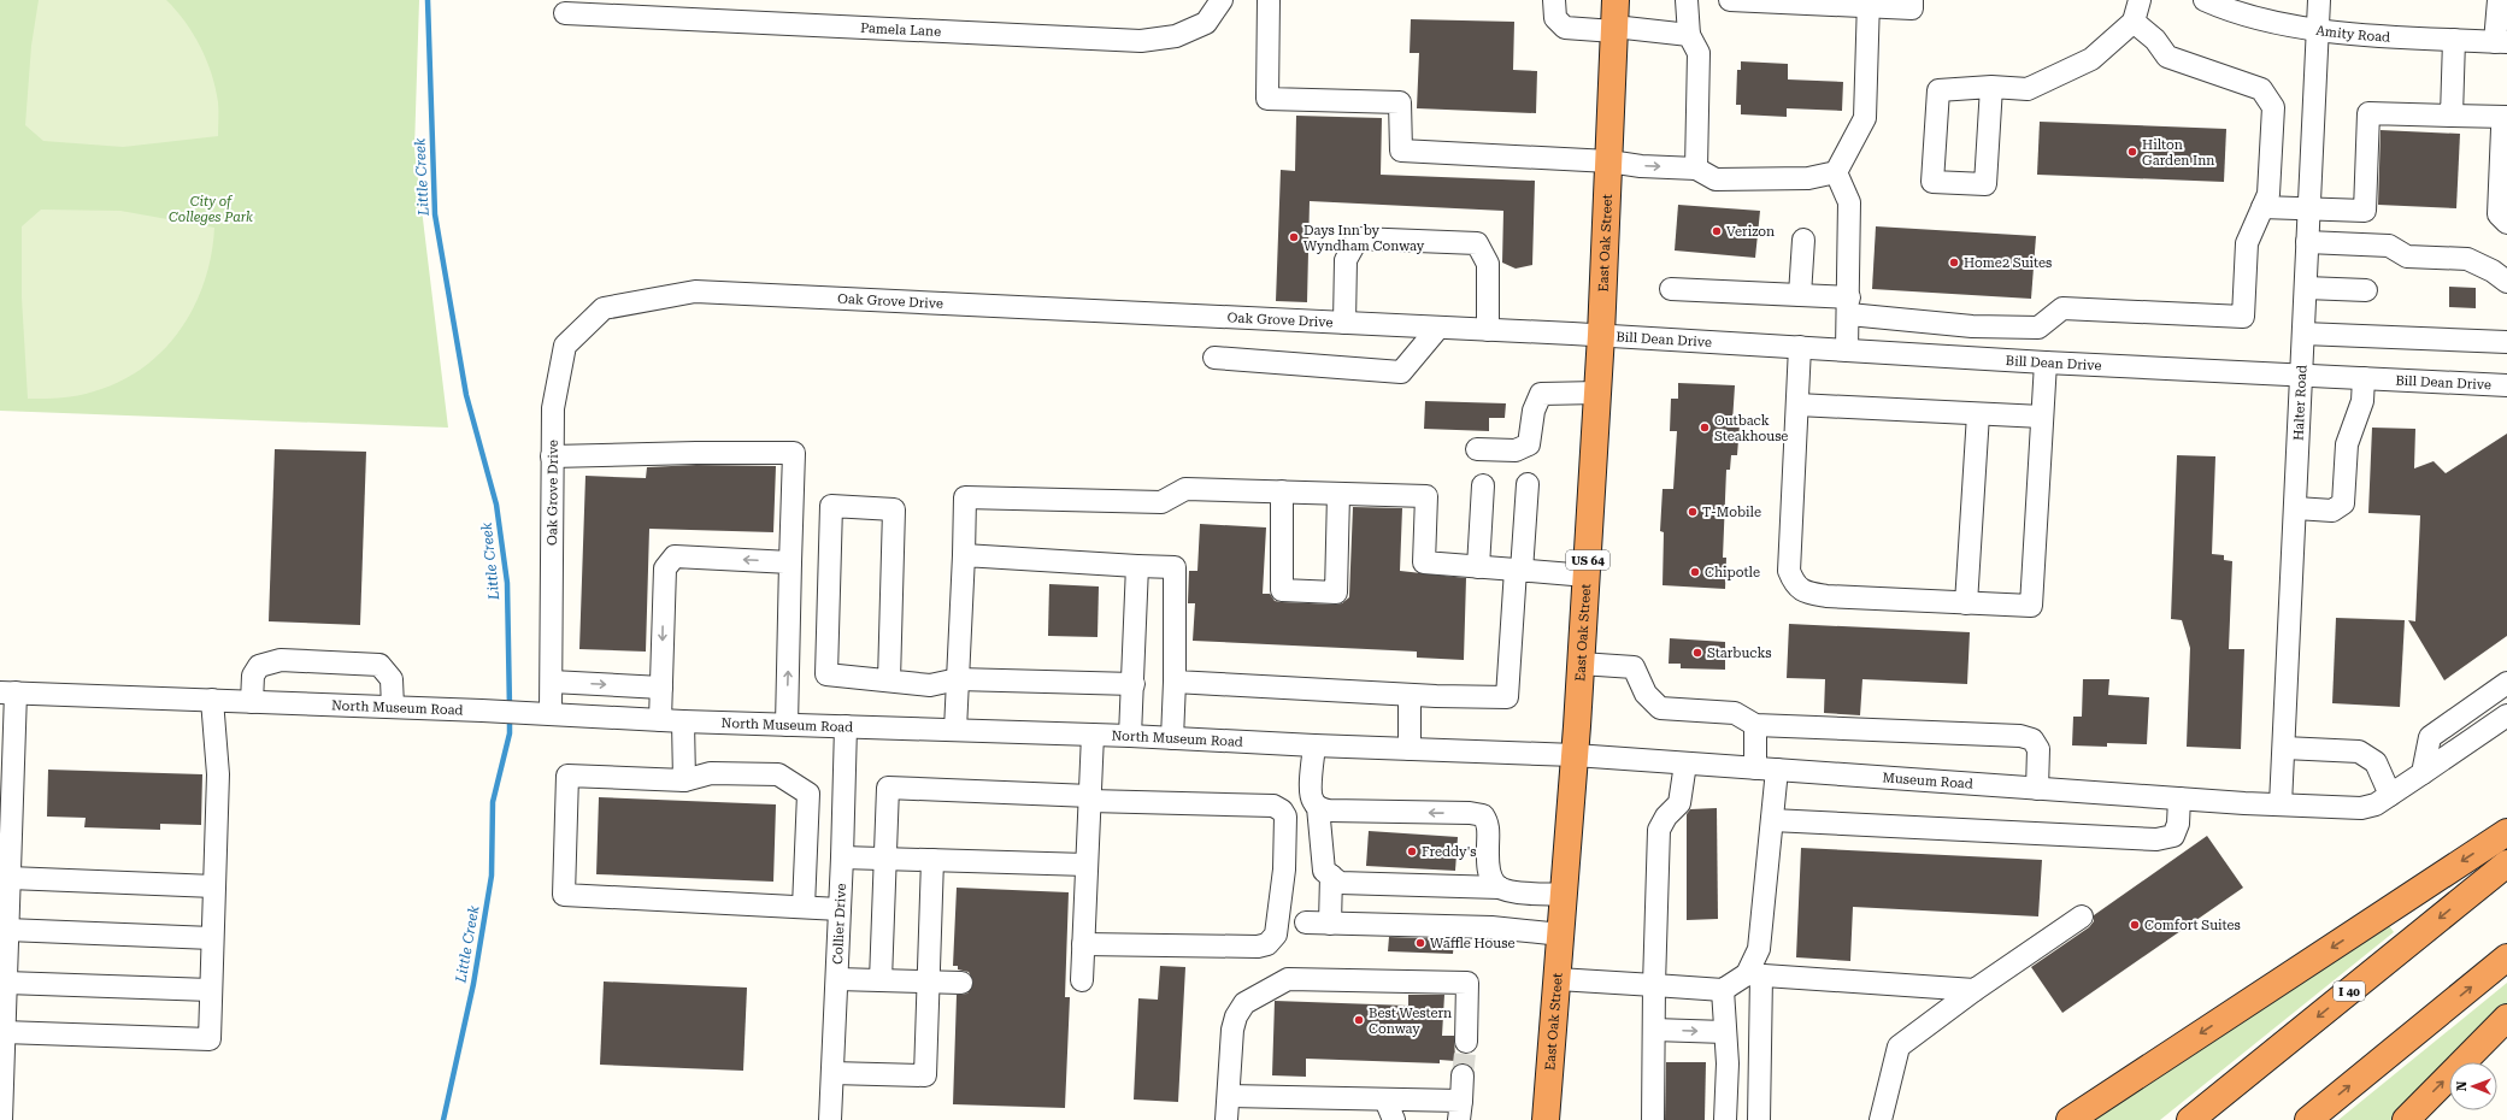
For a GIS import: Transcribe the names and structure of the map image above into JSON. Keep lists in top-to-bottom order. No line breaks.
{"streets":{"highway":["East Oak Street","US 64","I 40"],"street":["Pamela Lane","Amity Road","Oak Grove Drive","Bill Dean Drive","Halter Road","North Museum Road","Museum Road","Collier Drive"]},"crossings":[["Amity Road","Halter Road"],["East Oak Street","Oak Grove Drive"],["East Oak Street","Bill Dean Drive"],["East Oak Street","North Museum Road"],["East Oak Street","Museum Road"],["Oak Grove Drive","Bill Dean Drive"],["Oak Grove Drive","North Museum Road"],["Bill Dean Drive","Halter Road"],["Halter Road","Museum Road"],["North Museum Road","Museum Road"],["North Museum Road","Collier Drive"]],"water":["Little Creek"],"parks":["City of Colleges Park"],"places":["Hilton Garden Inn","Verizon","Days Inn by Wyndham Conway","Home2 Suites","Outback Steakhouse","T-Mobile","Chipotle","Starbucks","Freddy's","Comfort Suites","Waffle House","Best Western Conway"],"north":"left"}
